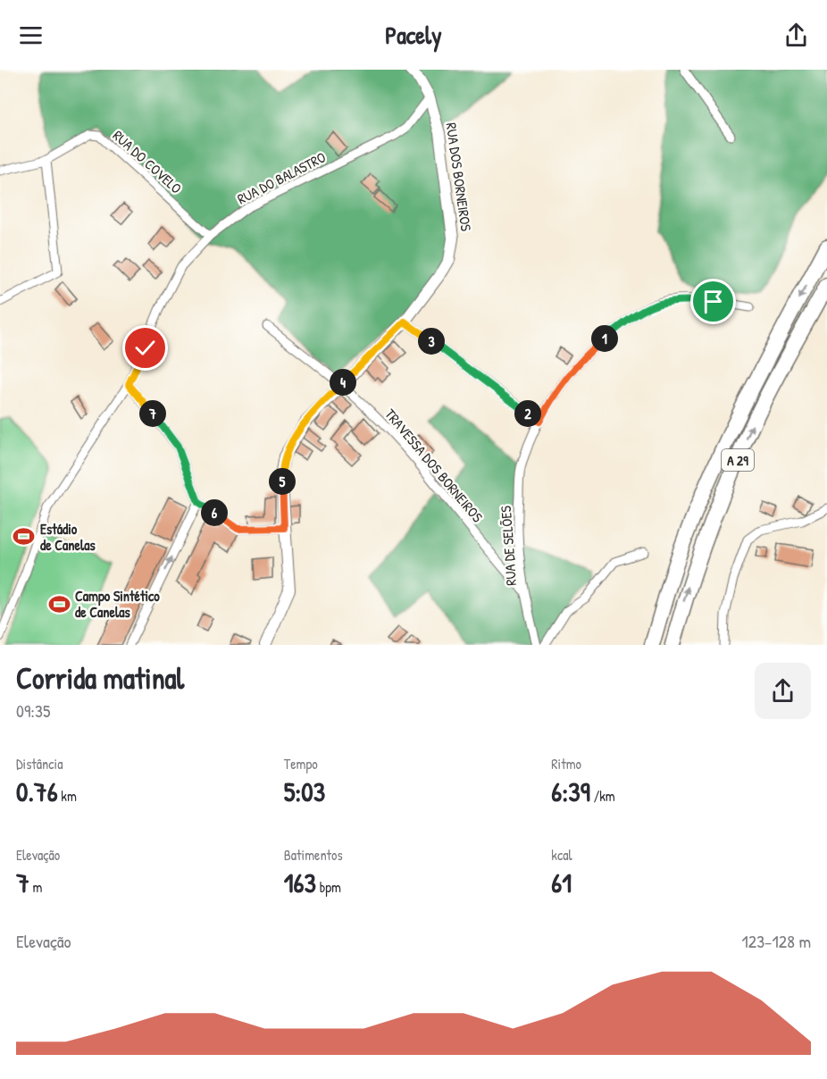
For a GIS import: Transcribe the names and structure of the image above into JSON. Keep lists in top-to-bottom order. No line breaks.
{"streets":{"highway":["A 29"],"street":["RUA DO COVELO","RUA DOS BORNEIROS","RUA DO BALASTRO","TRAVESSA DOS BORNEIROS","RUA DE SELÕES"]},"crossings":[["RUA DO COVELO","RUA DO BALASTRO"],["RUA DOS BORNEIROS","RUA DO BALASTRO"],["RUA DOS BORNEIROS","TRAVESSA DOS BORNEIROS"],["TRAVESSA DOS BORNEIROS","RUA DE SELÕES"]],"places":{"sports":["Estádio de Canelas","Campo Sintético de Canelas"]},"page":{"header":"Pacely","pins":["1","3","4","2","7","5","6"],"heading":["Corrida matinal","09:35"],"stats":[["Distância","0.76 km"],["Tempo","5:03"],["Ritmo","6:39 /km"],["Elevação","7 m"],["Batimentos","163 bpm"],["kcal","61"]],"chart":["Elevação","123–128 m"]}}
